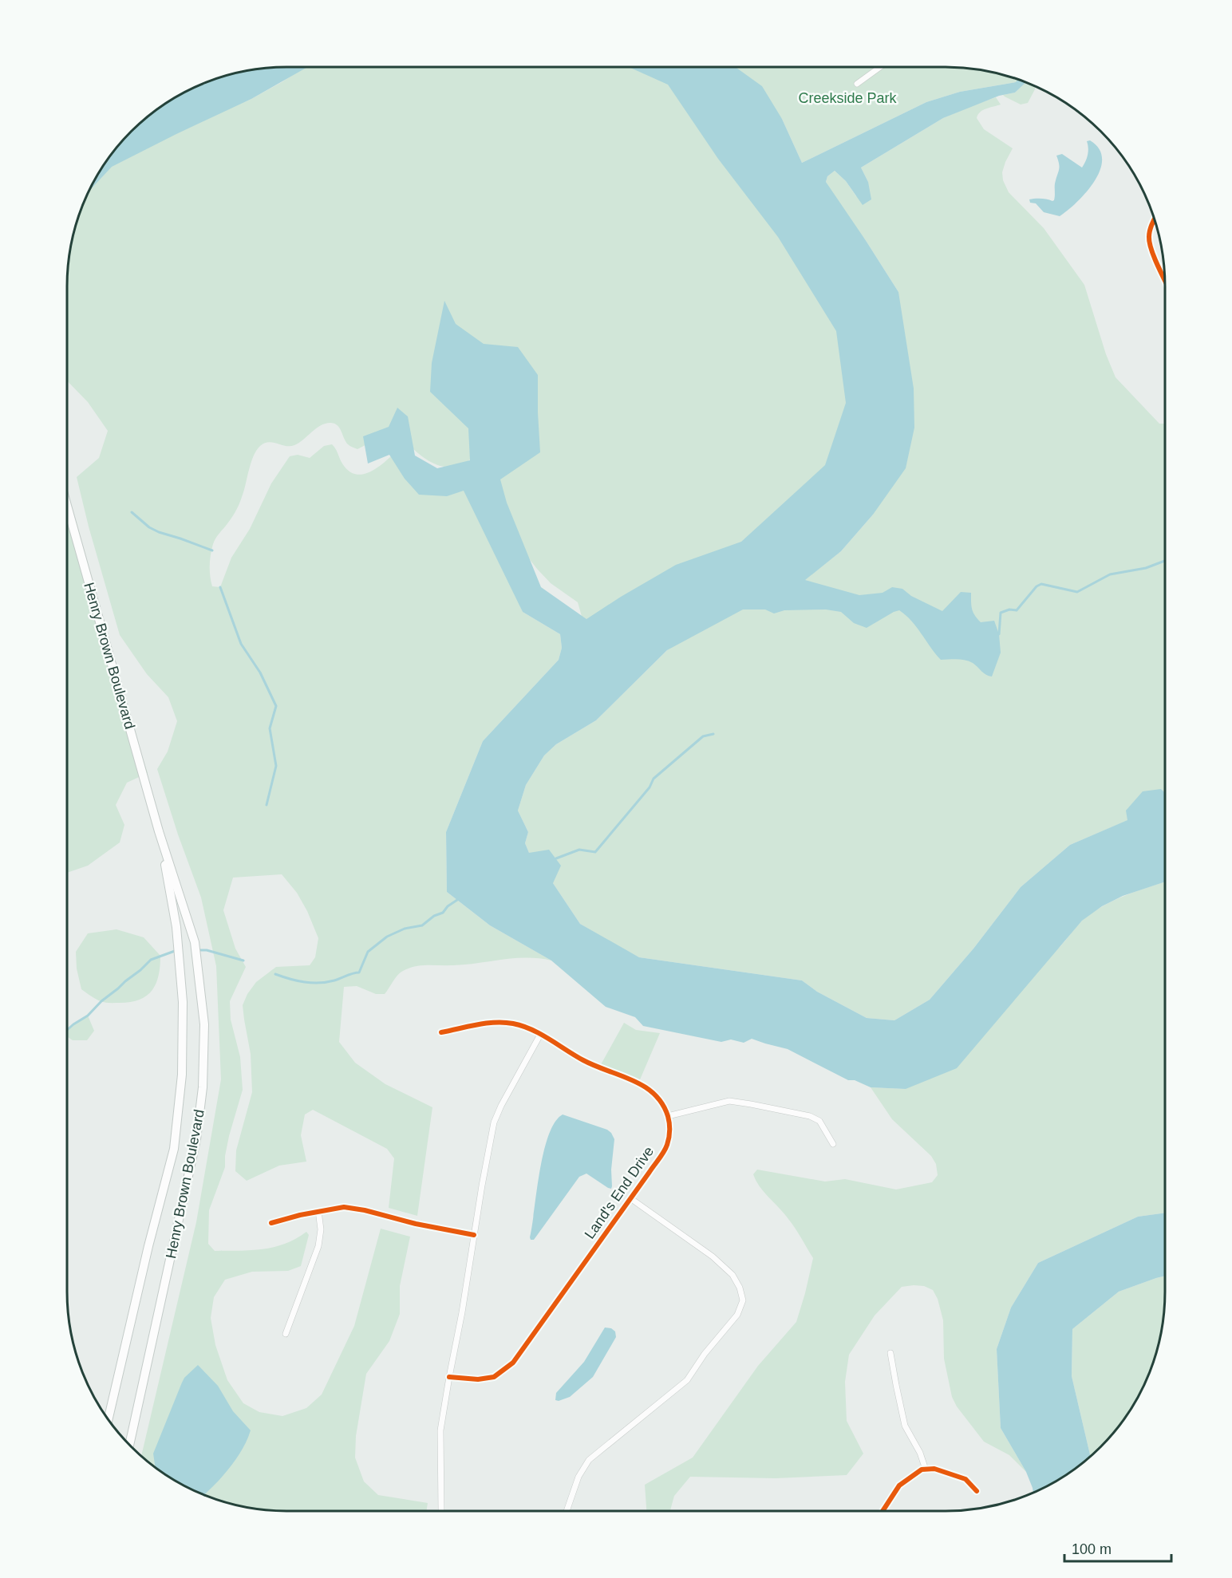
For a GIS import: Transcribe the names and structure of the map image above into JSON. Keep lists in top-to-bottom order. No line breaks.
{"streets":{"main road":["Henry Brown Boulevard"],"street":["Land's End Drive"]},"parks":["Creekside Park"],"scale_bar":"100 m"}
